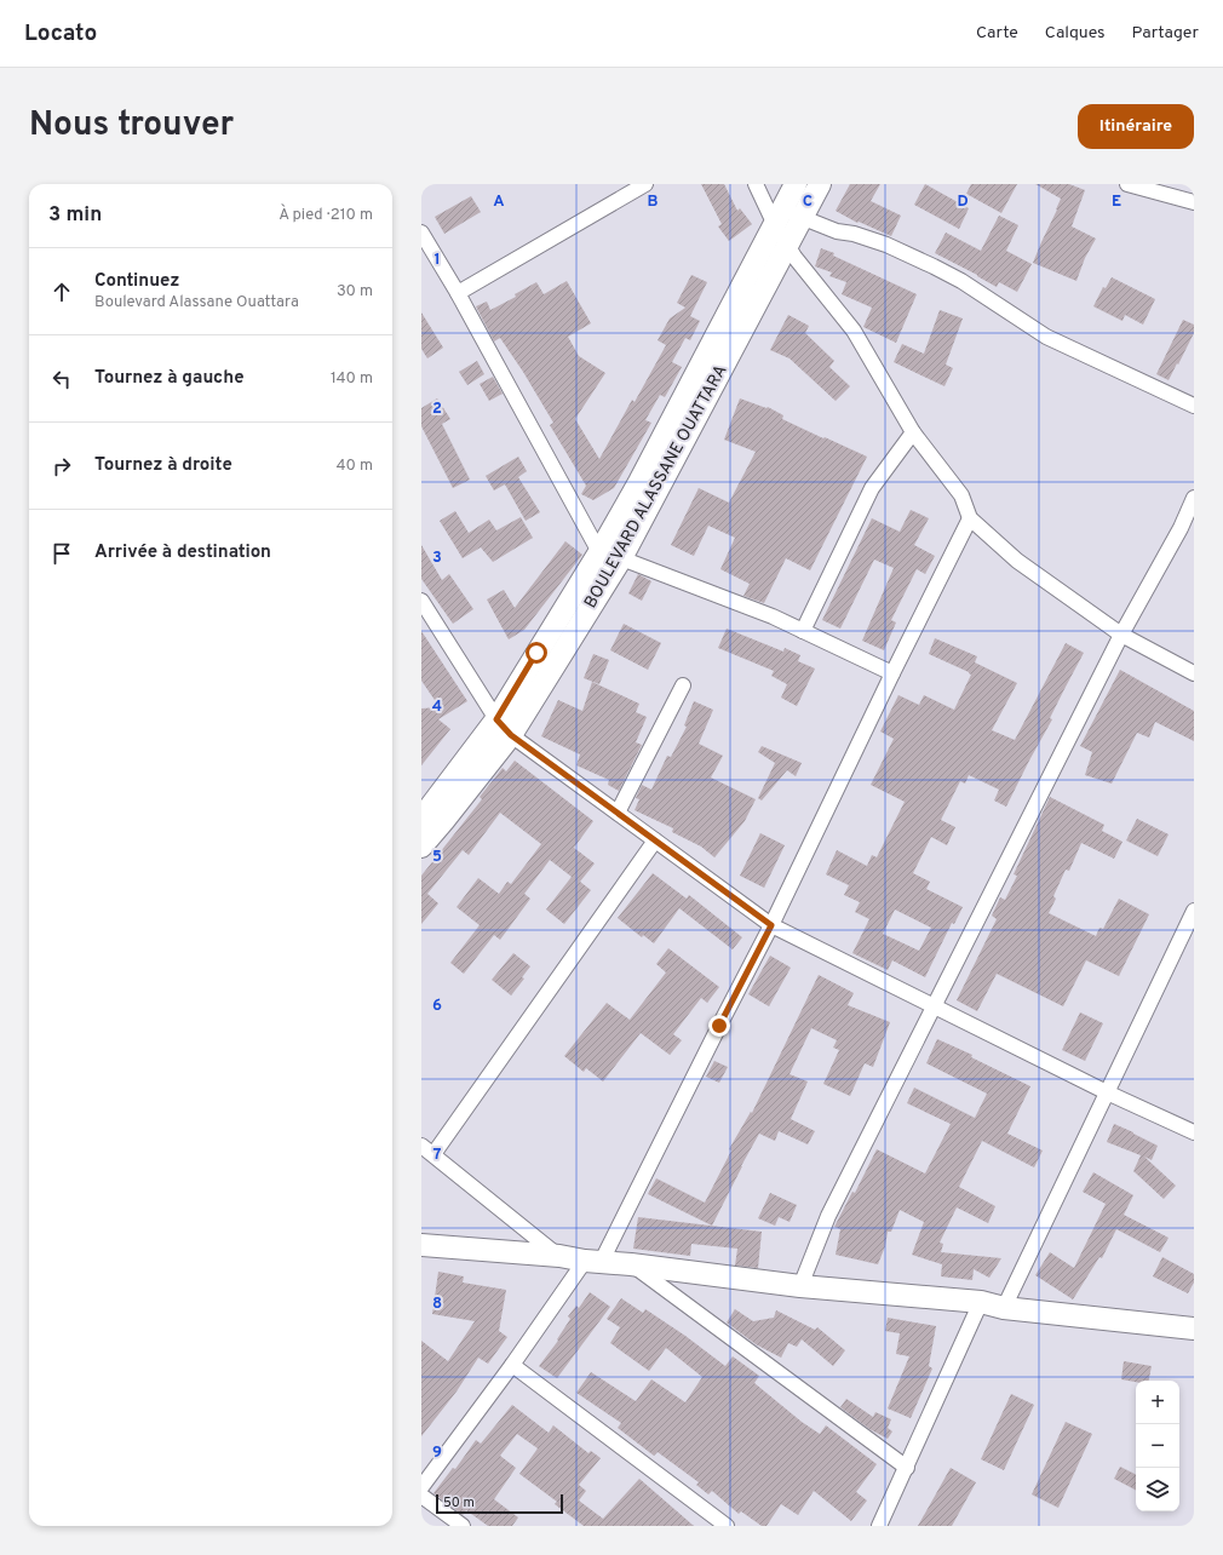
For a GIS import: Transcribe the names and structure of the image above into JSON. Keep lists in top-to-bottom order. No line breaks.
{"streets":{"main road":["BOULEVARD ALASSANE OUATTARA"]},"scale_bar":"50 m","page":{"header":"Locato","nav":["Carte","Calques","Partager"],"title":"Nous trouver","buttons":"Itinéraire","heading":["3 min","À pied · 210 m"],"list":[["Continuez","Boulevard Alassane Ouattara","30 m"],["Tournez à gauche","140 m"],["Tournez à droite","40 m"],"Arrivée à destination"],"map_buttons":["+","−"],"scale":"50 m"},"grid":{"columns":["A","B","C","D","E"],"rows":["1","2","3","4","5","6","7","8","9"]}}
